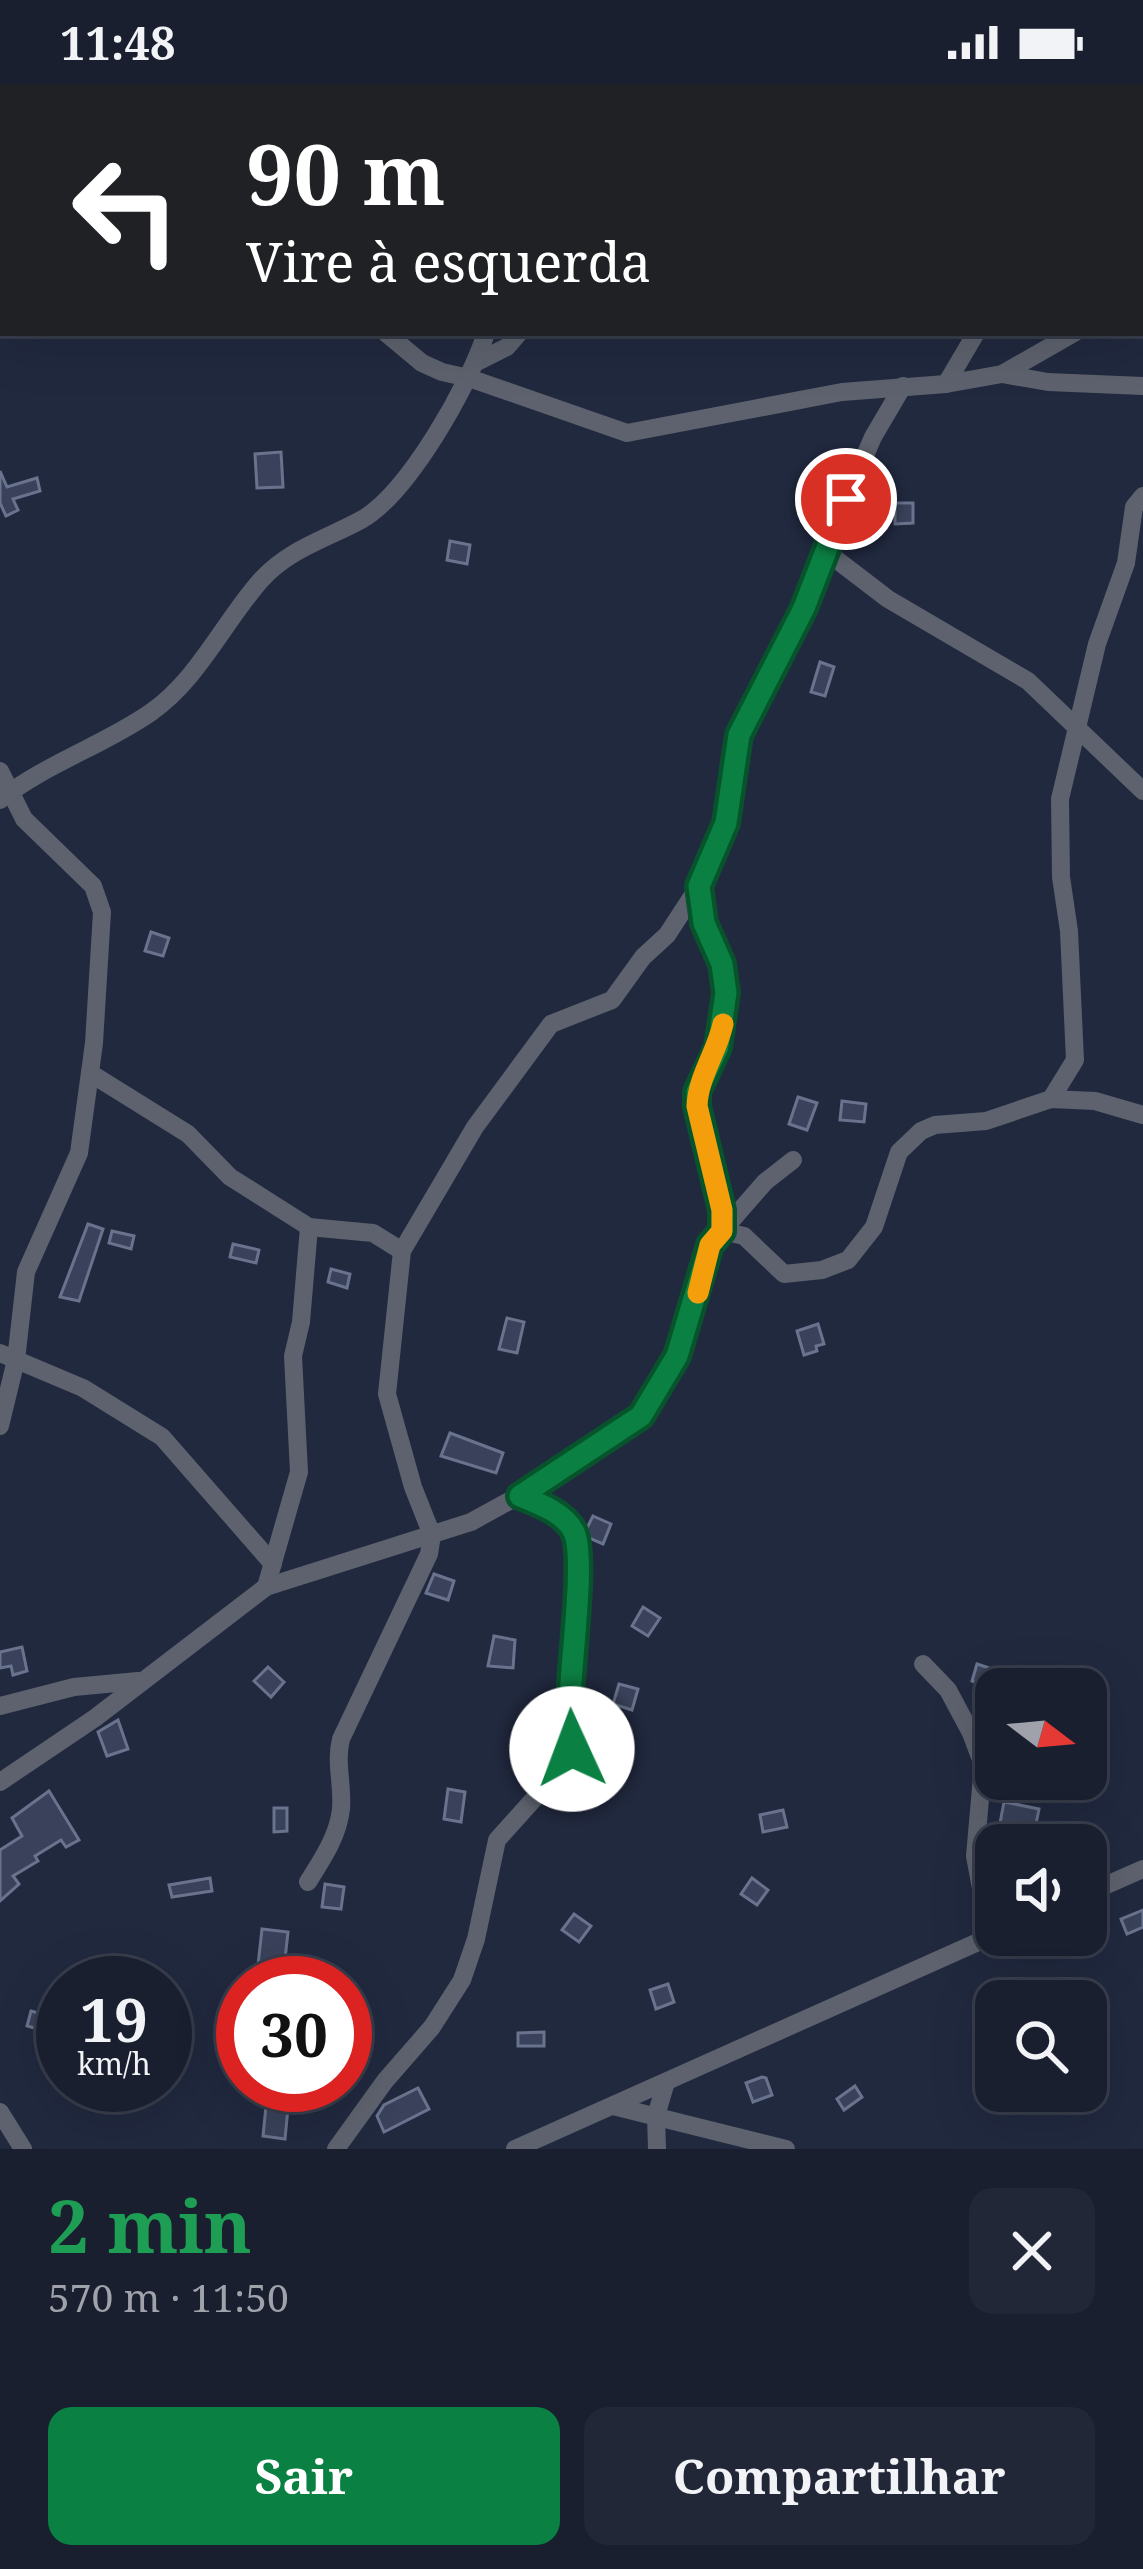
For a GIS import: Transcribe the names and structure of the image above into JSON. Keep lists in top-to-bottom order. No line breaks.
{"north":"right","page":{"status":"11:48","turn":["90 m","Vire à esquerda"],"speed":"19 km/h","limit":"30","heading":["2 min","570 m · 11:50"],"buttons":["Sair","Compartilhar"]}}
